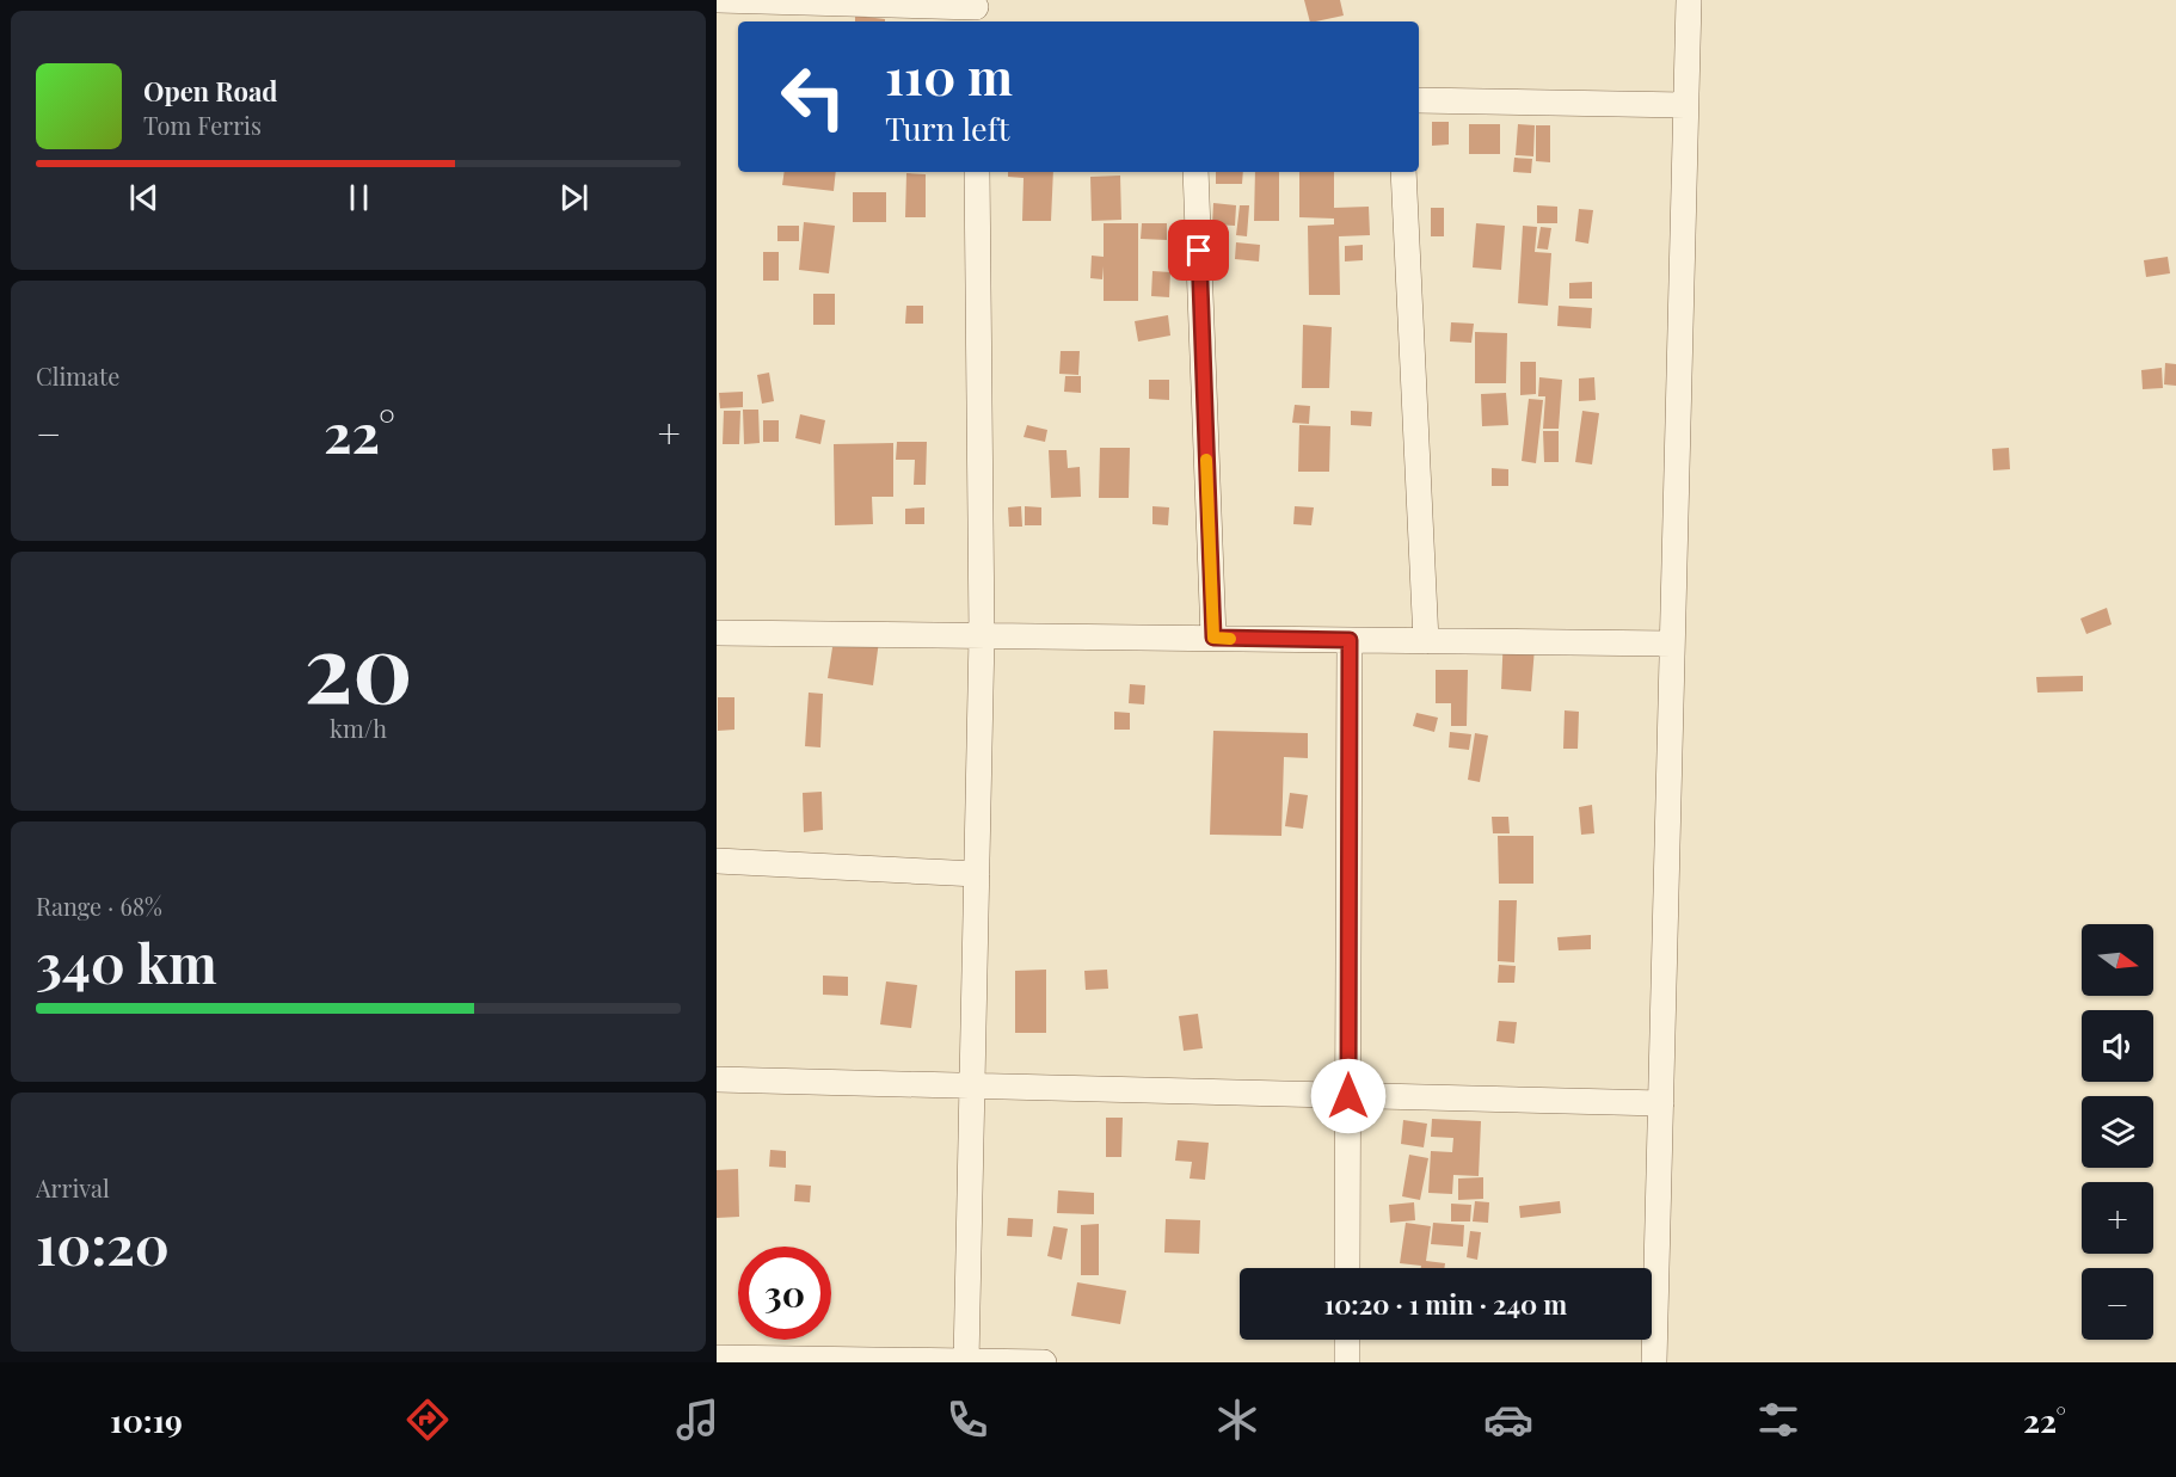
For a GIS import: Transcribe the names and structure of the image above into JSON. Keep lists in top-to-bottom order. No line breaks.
{"north":"right","page":{"turn":["110 m","Turn left"],"song":["Open Road","Tom Ferris"],"tile":["Climate",["20","km/h"],["Range · 68%","340 km"],["Arrival","10:20"]],"heat":["−","22°","+"],"map_buttons":["+","−"],"limit":"30","trip":"10:20 · 1 min · 240 m","tabs":["10:19","22°"]}}
